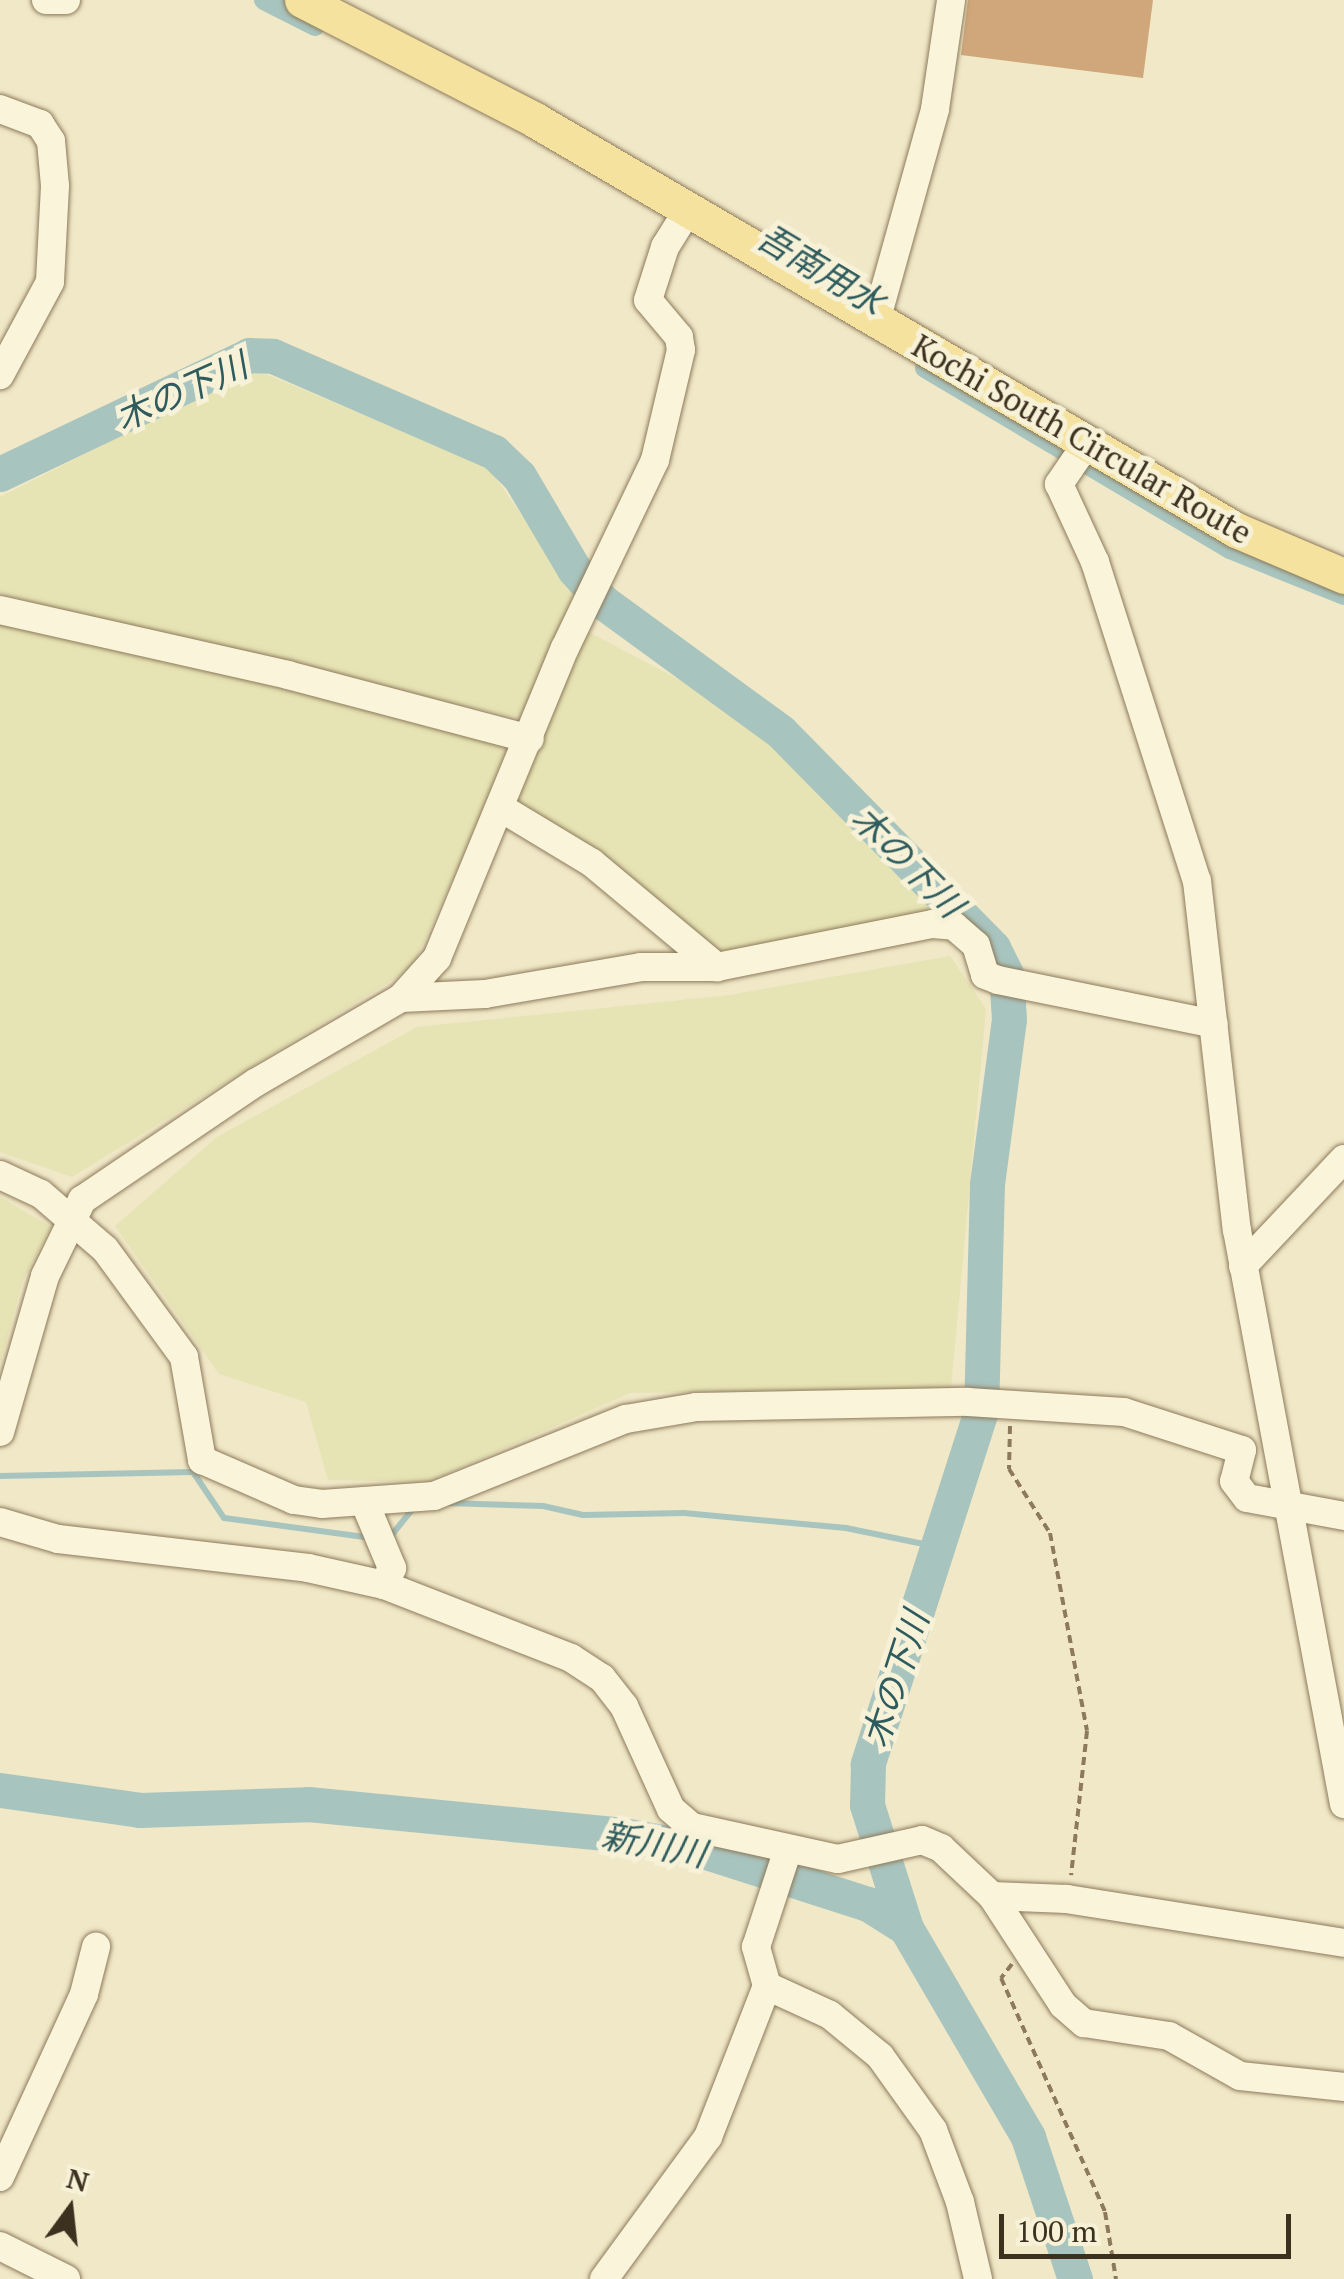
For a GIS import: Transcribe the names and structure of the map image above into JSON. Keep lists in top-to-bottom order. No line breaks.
{"streets":{"main road":["Kochi South Circular Route"]},"water":["吾南用水","木の下川","新川川"],"scale_bar":"100 m","north":"top"}
